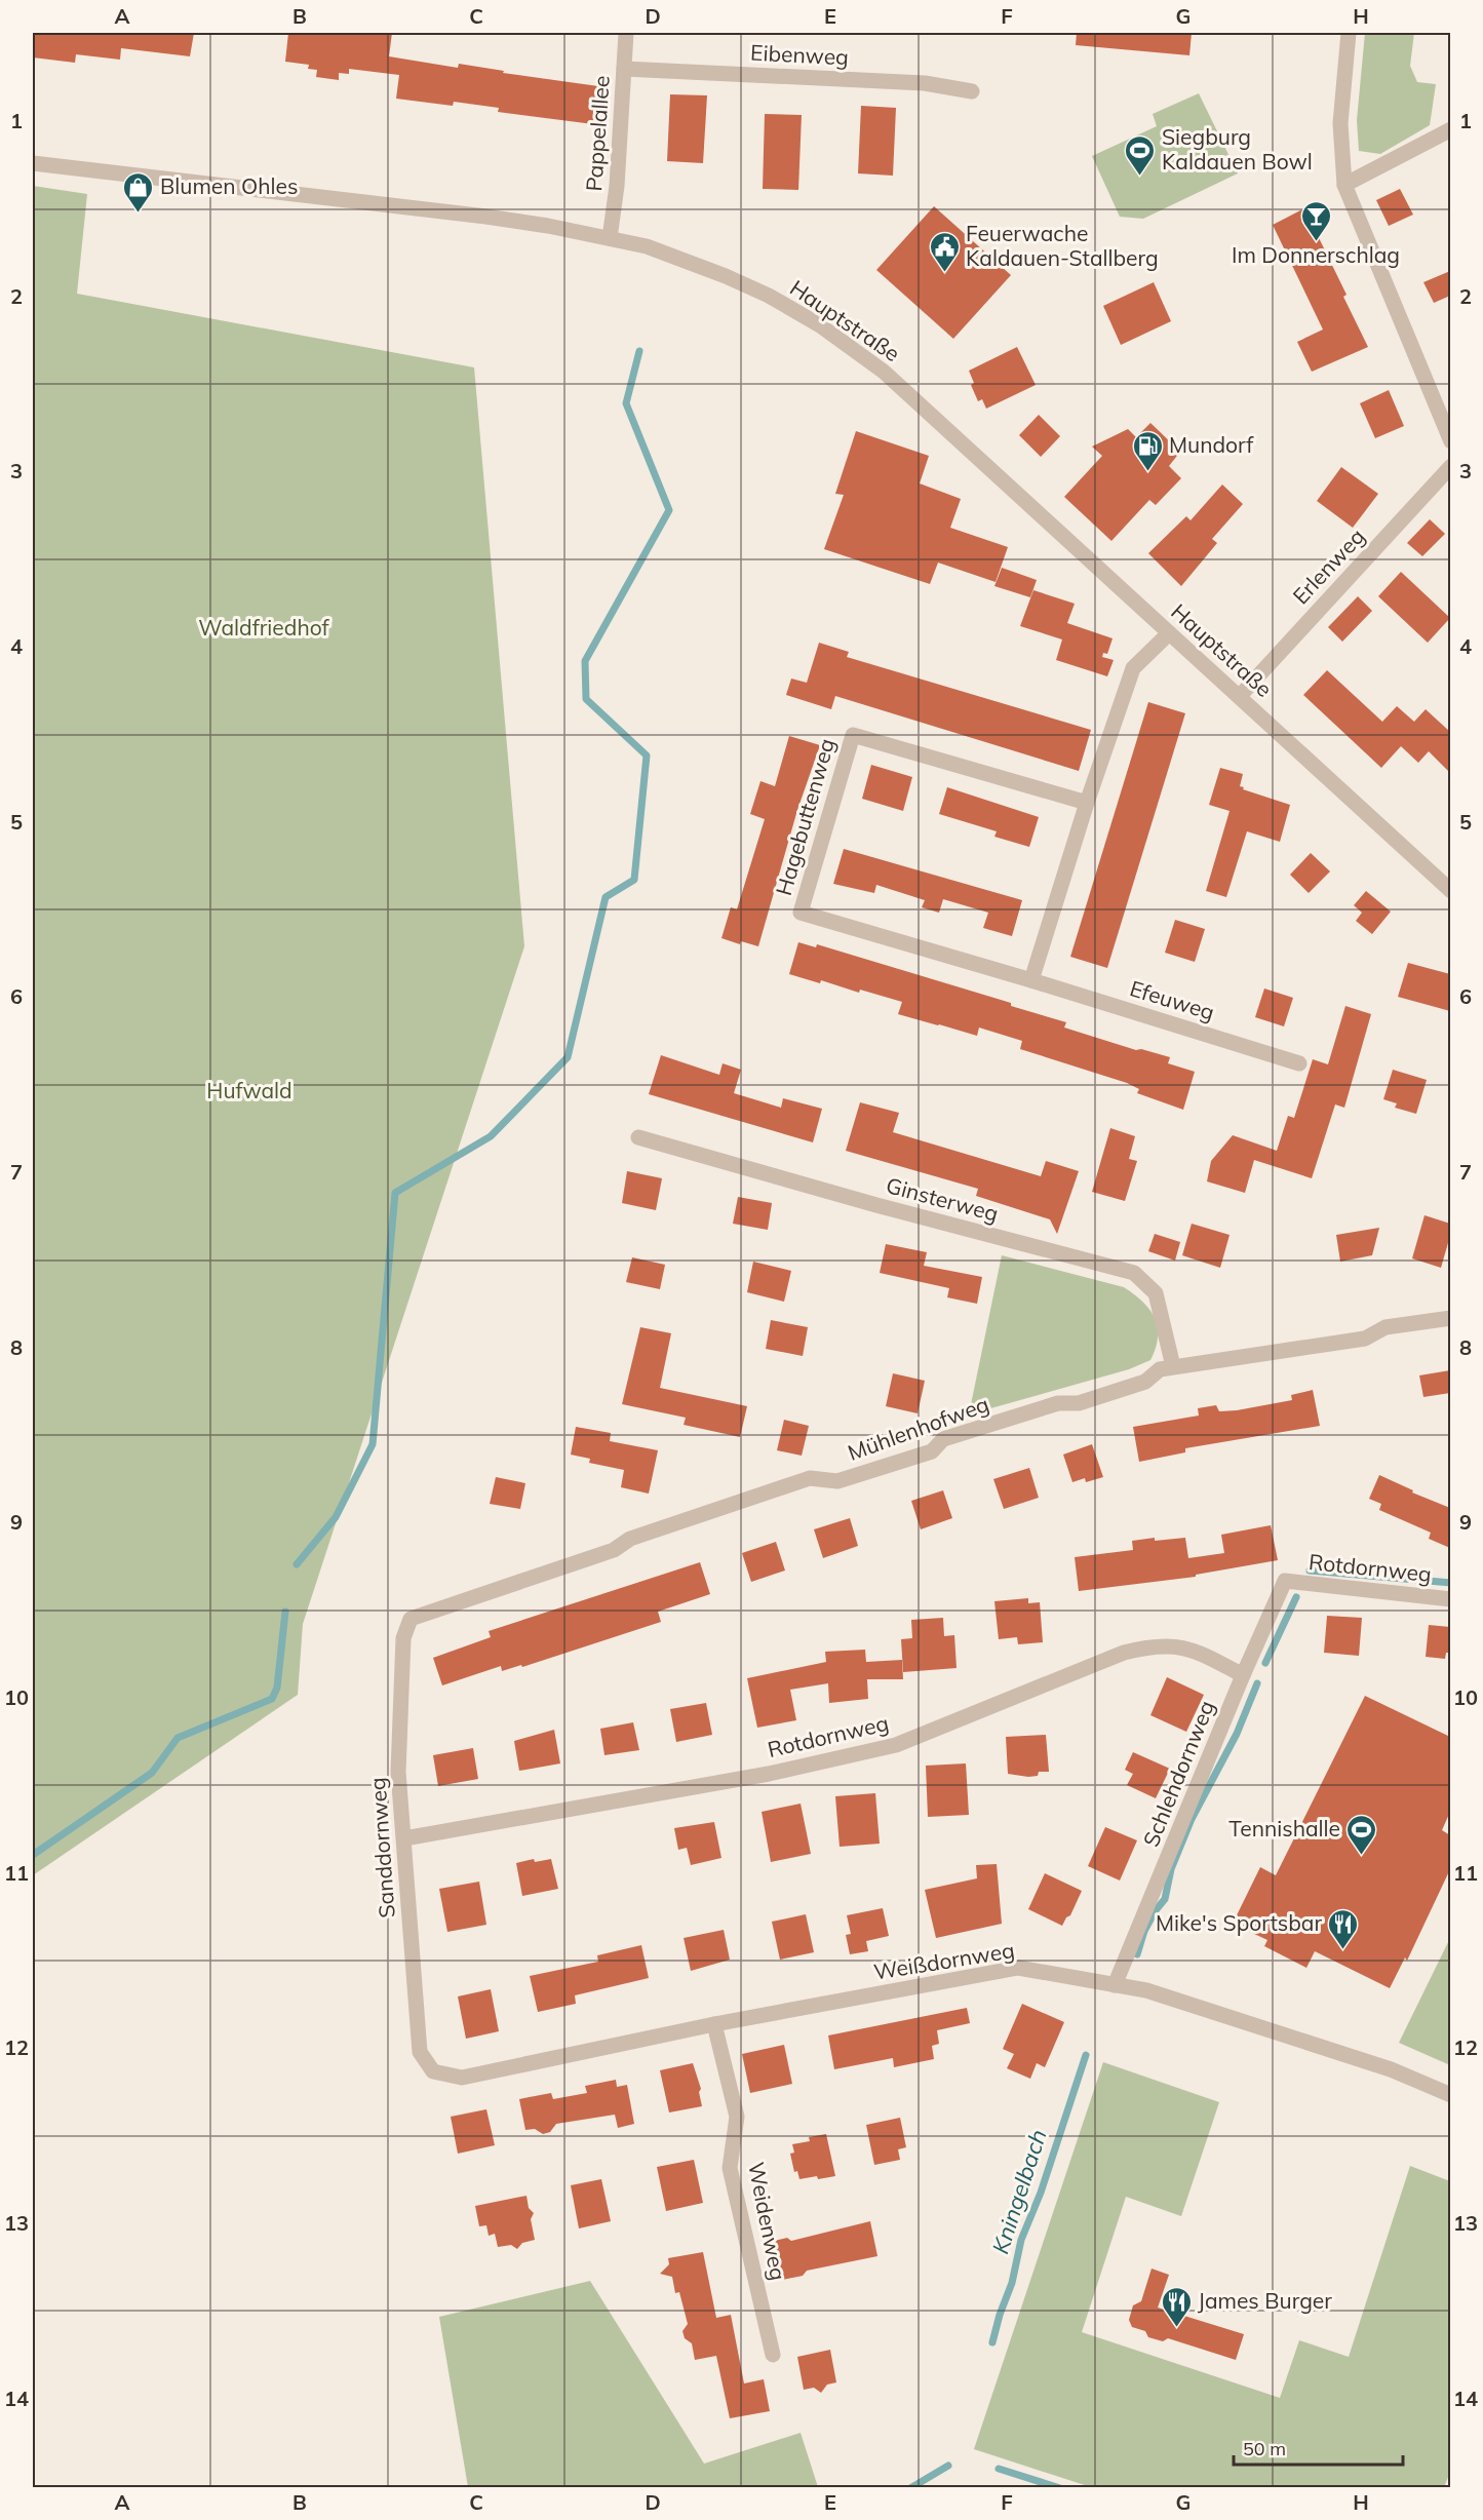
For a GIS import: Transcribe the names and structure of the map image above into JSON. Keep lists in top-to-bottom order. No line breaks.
{"streets":{"street":["Eibenweg","Pappelallee","Hauptstraße","Erlenweg","Hagebuttenweg","Efeuweg","Ginsterweg","Mühlenhofweg","Rotdornweg","Schlehdornweg","Sanddornweg","Weißdornweg","Weidenweg"]},"crossings":[["Eibenweg","Pappelallee"],["Pappelallee","Hauptstraße"],["Hauptstraße","Erlenweg"],["Hagebuttenweg","Efeuweg"],["Ginsterweg","Mühlenhofweg"],["Mühlenhofweg","Sanddornweg"],["Rotdornweg","Schlehdornweg"],["Rotdornweg","Sanddornweg"],["Schlehdornweg","Weißdornweg"],["Sanddornweg","Weißdornweg"],["Weißdornweg","Weidenweg"]],"water":["Kningelbach"],"parks":["Waldfriedhof","Hufwald"],"places":{"sports":["Siegburg Kaldauen Bowl","Tennishalle"],"shop":["Blumen Ohles"],"bar":["Im Donnerschlag"],"public building":["Feuerwache Kaldauen-Stallberg"],"fuel station":["Mundorf"],"restaurant":["Mike's Sportsbar","James Burger"]},"scale_bar":"50 m","grid":{"columns":["A","B","C","D","E","F","G","H"],"rows":["1","2","3","4","5","6","7","8","9","10","11","12","13","14"]}}
